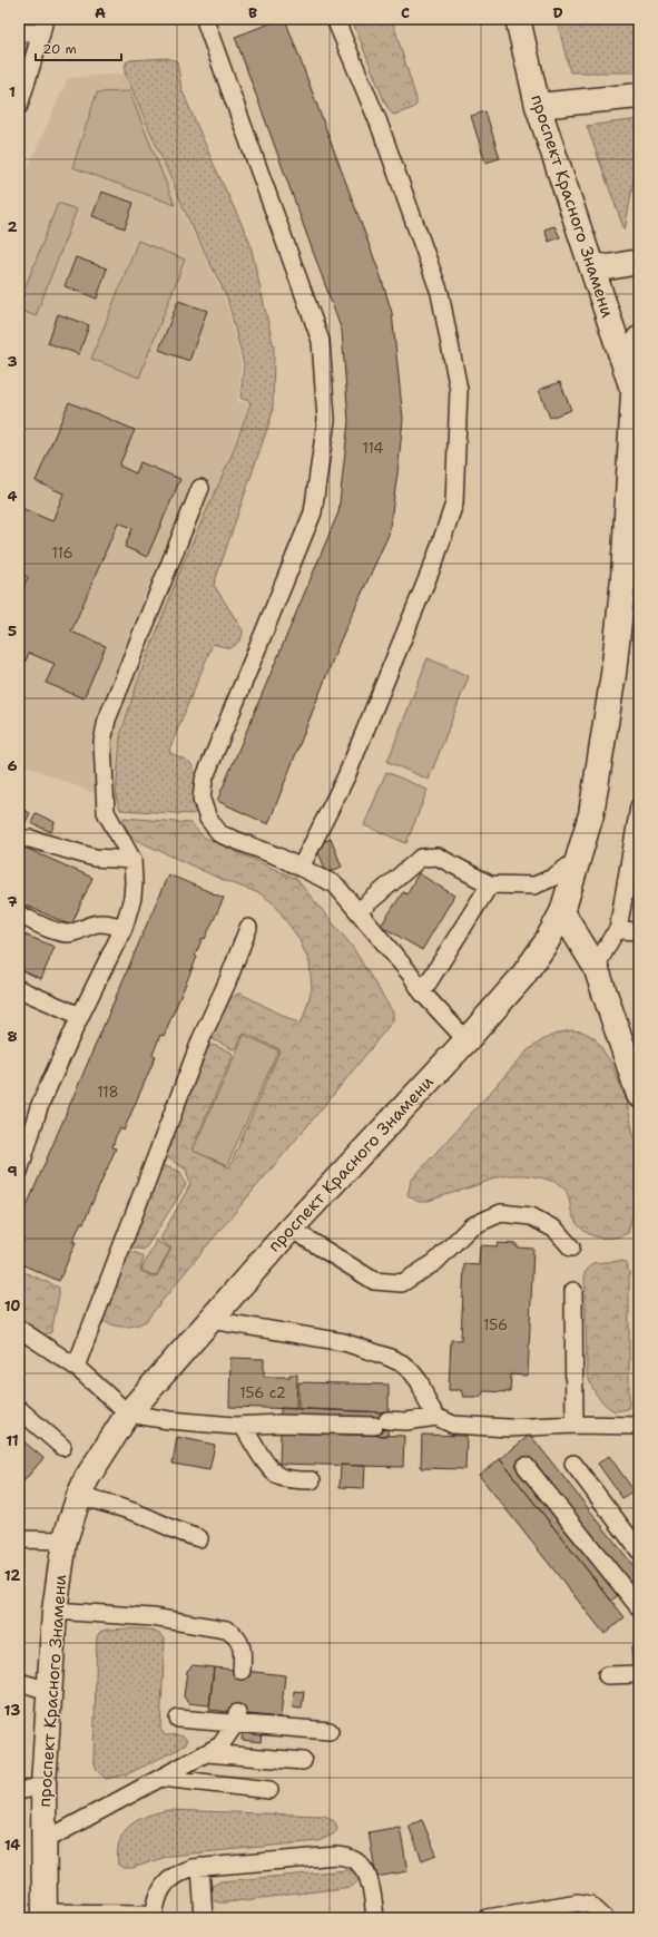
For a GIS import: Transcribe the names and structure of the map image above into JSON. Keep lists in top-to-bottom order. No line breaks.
{"streets":{"main road":["проспект Красного Знамени"]},"house_numbers":["114","116","118","156","156 с2"],"scale_bar":"20 m","grid":{"columns":["A","B","C","D"],"rows":["1","2","3","4","5","6","7","8","9","10","11","12","13","14"]}}
